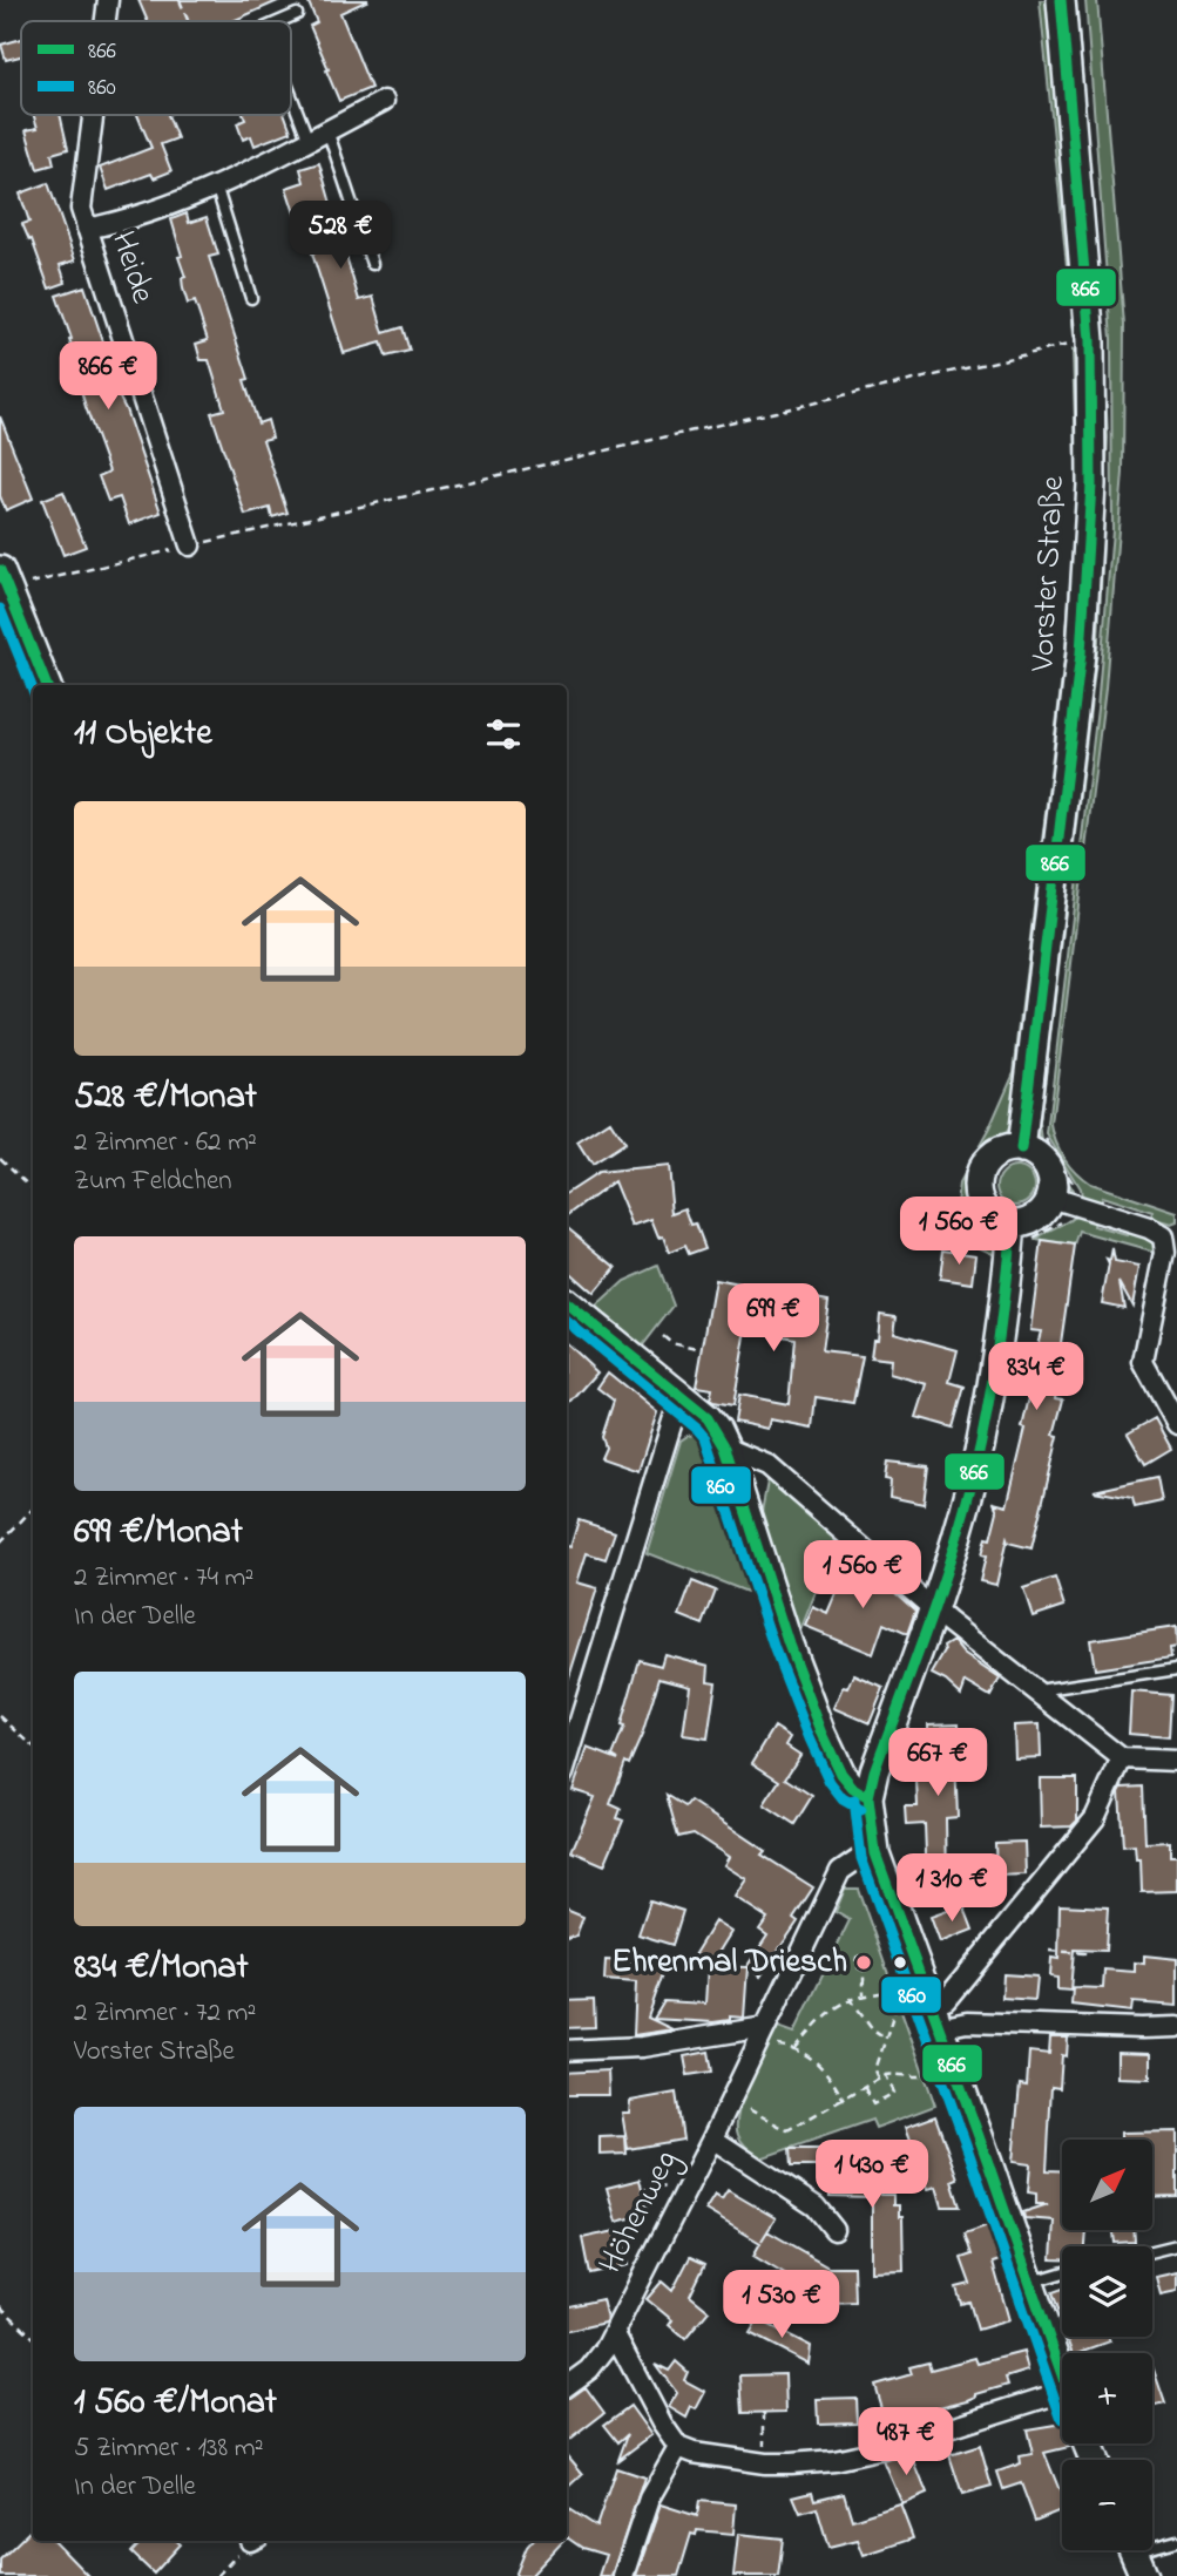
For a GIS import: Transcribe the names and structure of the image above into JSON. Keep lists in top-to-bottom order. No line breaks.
{"streets":{"street":["Heide","Vorster Straße","Höhenweg"]},"places":["Ehrenmal Driesch"],"lines":["transit line 866","transit line 860"],"legend":["866","860"],"north":"top right","page":{"price":["528 €","866 €","1 560 €","699 €","834 €","1 560 €","667 €","1 310 €","1 430 €","1 530 €","487 €"],"heading":"11 Objekte","list":[{"name":"528 €/Monat","note":"2 Zimmer · 62 m² · Zum Feldchen"},{"name":"699 €/Monat","note":"2 Zimmer · 74 m² · In der Delle"},{"name":"834 €/Monat","note":"2 Zimmer · 72 m² · Vorster Straße"},{"name":"1 560 €/Monat","note":"5 Zimmer · 138 m² · In der Delle"}],"map_buttons":["+","−"]}}
